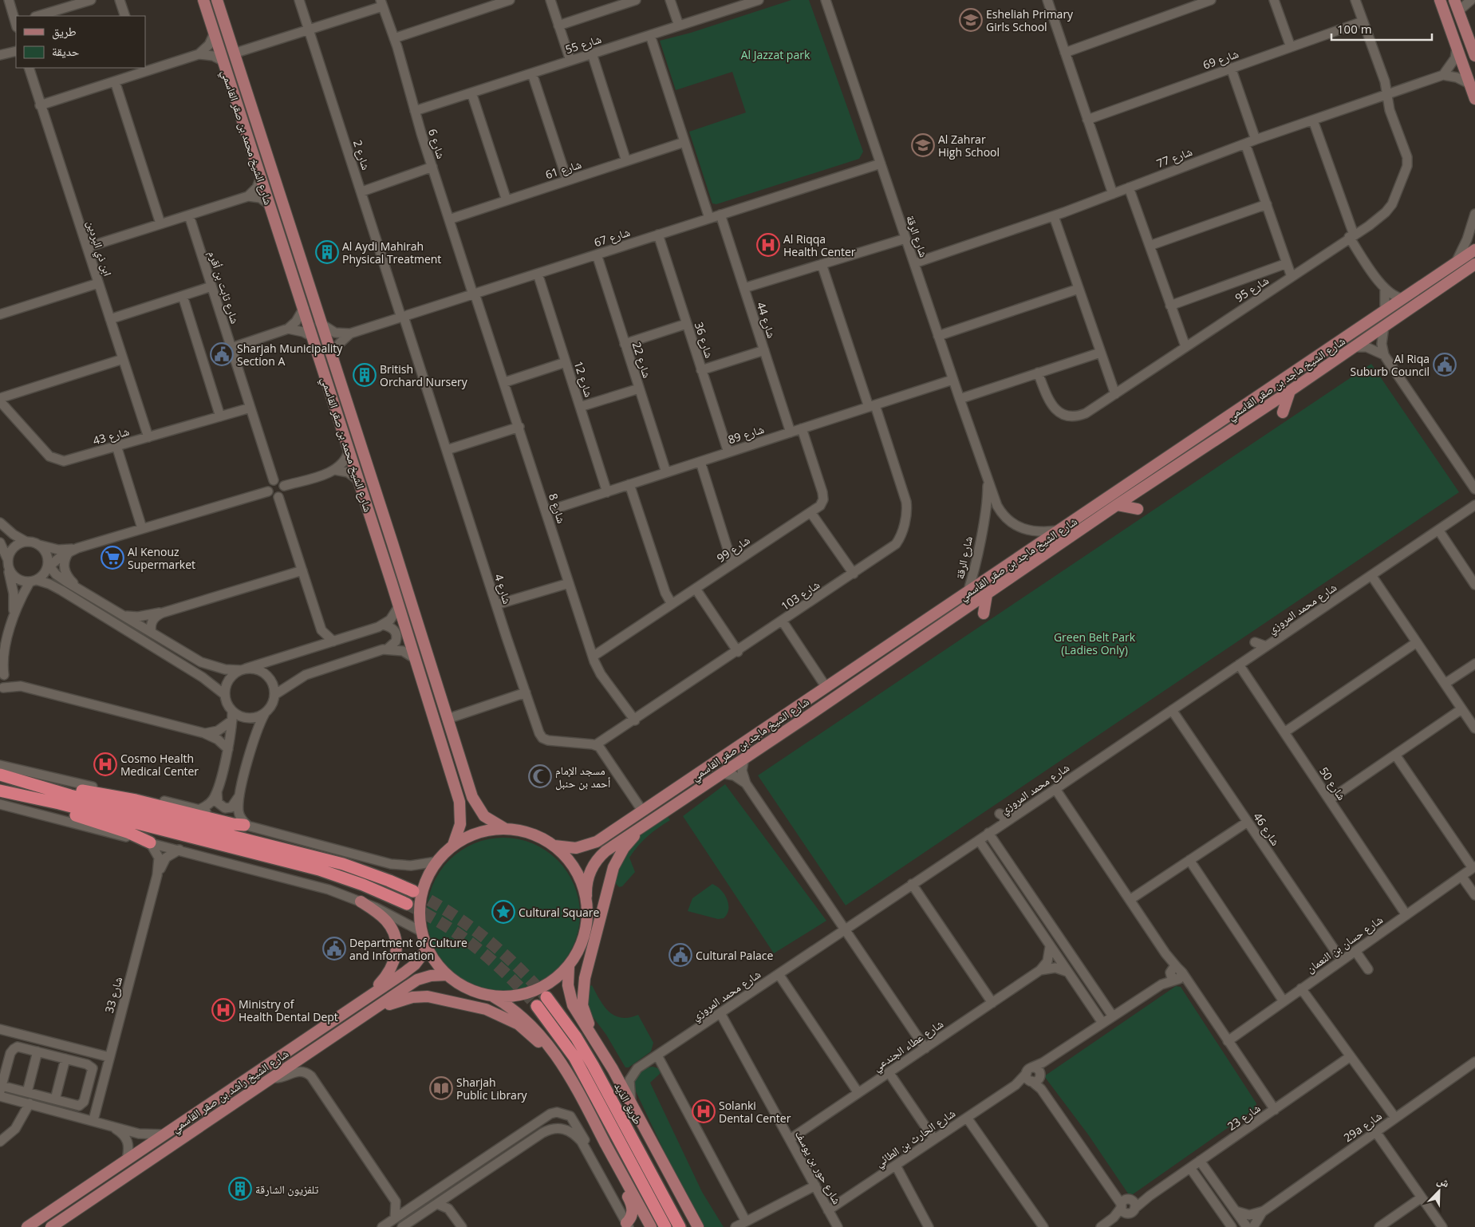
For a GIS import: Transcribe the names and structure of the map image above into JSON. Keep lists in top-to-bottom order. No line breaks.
{"streets":{"highway":["طريق الذيد"],"main road":["شارع الشيخ محمد بن صقر القاسمي","شارع الشيخ ماجد بن صقر القاسمي","شارع الشيخ راشد بن صقر القاسمي"],"street":["شارع 55","شارع 69","شارع 6","شارع 2","شارع 77","شارع 61","شارع الرقة","شارع 67","ابن ذي البردين","شارع ثابت بن أقرم","شارع 95","شارع 44","شارع 36","شارع 22","شارع 12","شارع 89","شارع 43","شارع 8","شارع 99","شارع 4","شارع 103","شارع محمد المروزي","شارع 50","شارع 46","شارع حسان بن النعمان","شارع 33","شارع عطاء الجندعي","شارع 23","29a شارع","شارع الحارث بن الطائي","شارع حور بن يوسف"]},"crossings":[["شارع 55","شارع 6"],["شارع 69","شارع 95"],["شارع الشيخ محمد بن صقر القاسمي","شارع 67"],["شارع 6","شارع 61"],["شارع 6","شارع 67"],["شارع 6","شارع 8"],["شارع 2","شارع 67"],["شارع 2","شارع 4"],["شارع 77","شارع الرقة"],["شارع 77","شارع 95"],["شارع الرقة","شارع 67"],["شارع الرقة","شارع الشيخ ماجد بن صقر القاسمي"],["شارع الرقة","شارع 89"],["شارع 67","شارع 44"],["شارع 67","شارع 36"],["شارع 67","شارع 22"],["شارع 67","شارع 12"],["شارع 67","شارع 8"],["شارع 67","شارع 4"],["ابن ذي البردين","شارع 43"],["شارع ثابت بن أقرم","شارع 43"],["شارع 44","شارع 89"],["شارع 36","شارع 89"],["شارع 22","شارع 89"],["شارع 12","شارع 89"],["شارع 89","شارع 8"],["شارع 89","شارع 99"],["شارع 89","شارع 103"],["شارع 8","شارع 99"],["شارع 8","شارع 103"],["شارع 4","شارع 103"],["شارع محمد المروزي","شارع 50"],["شارع محمد المروزي","شارع 46"],["شارع محمد المروزي","شارع حور بن يوسف"],["شارع 50","شارع حسان بن النعمان"],["شارع 46","شارع حسان بن النعمان"],["شارع عطاء الجندعي","شارع حور بن يوسف"],["شارع الحارث بن الطائي","شارع حور بن يوسف"]],"parks":["Al Jazzat park","Green Belt Park (Ladies Only)"],"places":{"school or university":["Esheliah Primary Girls School","Al Zahrar High School"],"hospital":["Al Riqqa Health Center","Cosmo Health Medical Center","Ministry of Health Dental Dept","Solanki Dental Center"],"building":["Al Aydi Mahirah Physical Treatment","British Orchard Nursery","تلفزيون الشارقة"],"public building":["Sharjah Municipality Section A","Al Riqa Suburb Council","Department of Culture and Information","Cultural Palace"],"supermarket":["Al Kenouz Supermarket"],"mosque":["مسجد الإمام أحمد بن حنبل"],"place":["Cultural Square"],"library":["Sharjah Public Library"]},"legend":["طريق","حديقة"],"scale_bar":"100 m","north":"top right"}
